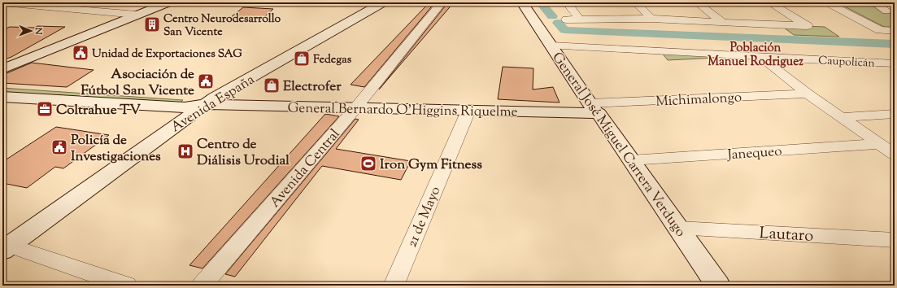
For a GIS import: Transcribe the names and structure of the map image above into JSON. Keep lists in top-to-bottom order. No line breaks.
{"streets":{"street":["Caupolicán","Michimalongo","Avenida España","General Bernardo O'Higgins Riquelme","General José Miguel Carrera Verdugo","Janequeo","Avenida Central","21 de Mayo","Lautaro"]},"crossings":[["Caupolicán","General José Miguel Carrera Verdugo"],["Michimalongo","General Bernardo O'Higgins Riquelme"],["Michimalongo","General José Miguel Carrera Verdugo"],["Avenida España","General Bernardo O'Higgins Riquelme"],["General Bernardo O'Higgins Riquelme","General José Miguel Carrera Verdugo"],["General Bernardo O'Higgins Riquelme","Avenida Central"],["General Bernardo O'Higgins Riquelme","21 de Mayo"],["General José Miguel Carrera Verdugo","Janequeo"],["General José Miguel Carrera Verdugo","Lautaro"]],"districts":["Población Manuel Rodriguez"],"places":{"building":["Centro Neurodesarrollo San Vicente"],"public building":["Unidad de Exportaciones SAG","Asociación de Fútbol San Vicente","Policía de Investigaciones"],"shop":["Fedegas","Electrofer"],"office":["Coltrahue TV"],"hospital":["Centro de Diálisis Urodial"],"sports":["Iron Gym Fitness"]},"north":"right"}
